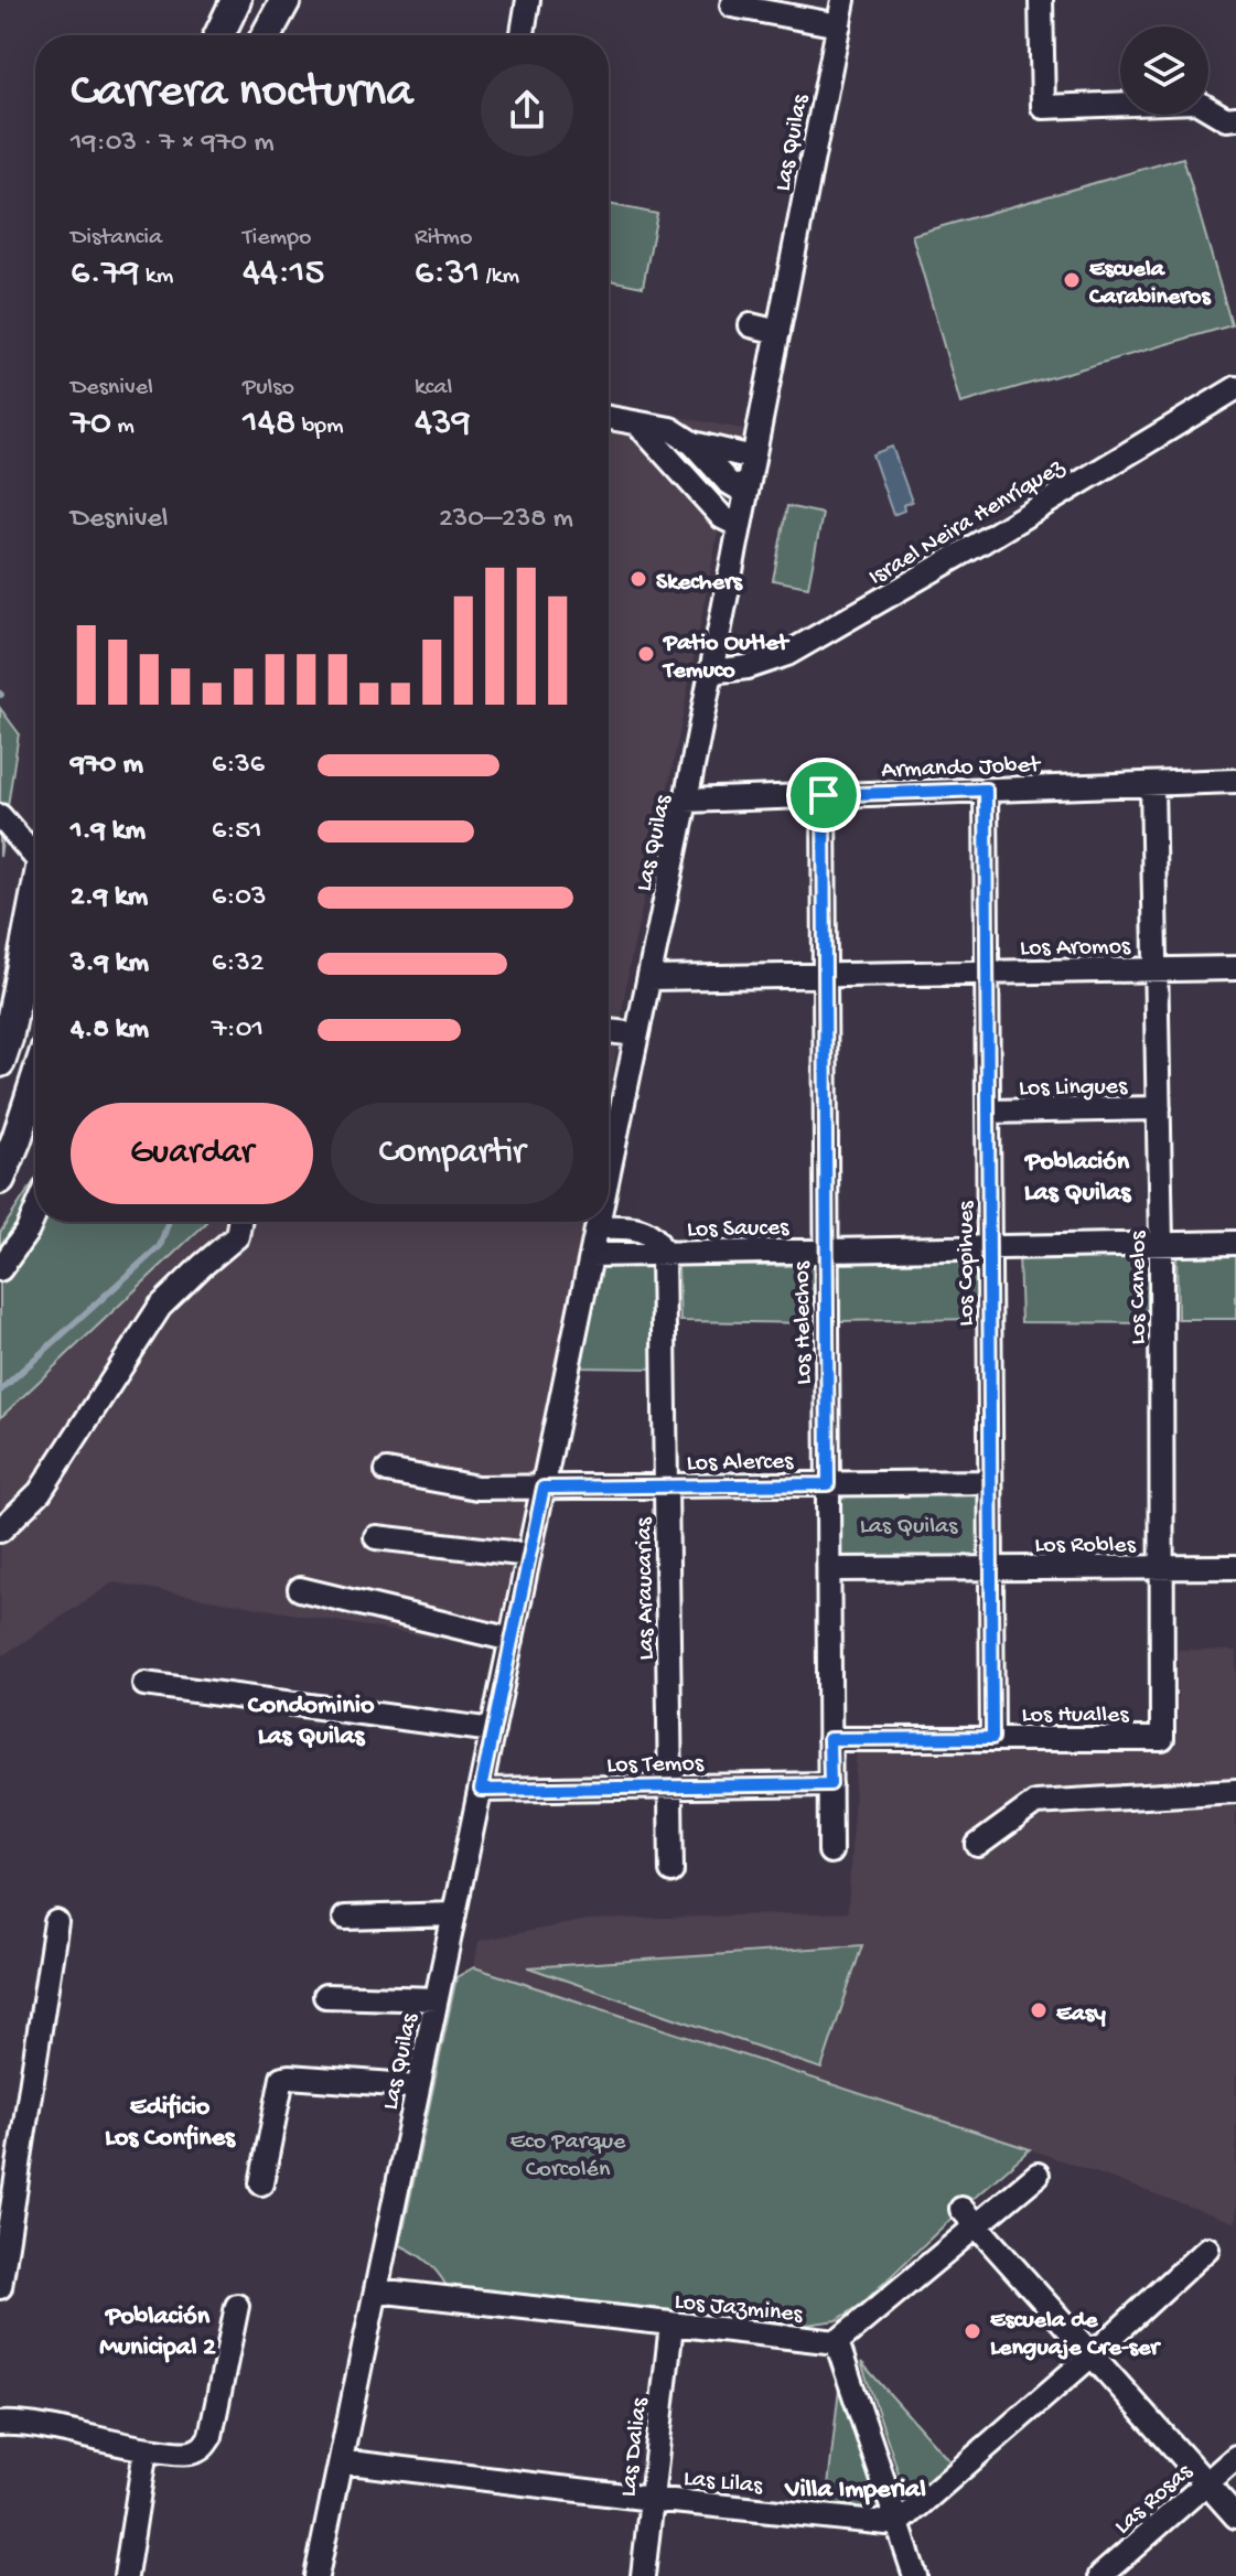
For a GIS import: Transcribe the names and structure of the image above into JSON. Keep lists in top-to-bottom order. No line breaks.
{"streets":{"street":["Las Quilas","Israel Neira Henríquez","Armando Jobet","Los Aromos","Los Lingues","Los Sauces","Los Copihues","Los Canelos","Los Helechos","Los Alerces","Los Robles","Las Araucarias","Los Hualles","Los Temos","Los Jazmines","Las Dalias","Las Lilas","Las Rosas"]},"crossings":[["Las Quilas","Israel Neira Henríquez"],["Las Quilas","Armando Jobet"],["Las Quilas","Los Aromos"],["Las Quilas","Los Sauces"],["Las Quilas","Los Alerces"],["Las Quilas","Los Temos"],["Las Quilas","Los Jazmines"],["Las Quilas","Las Lilas"],["Armando Jobet","Los Copihues"],["Armando Jobet","Los Canelos"],["Armando Jobet","Los Helechos"],["Los Aromos","Los Copihues"],["Los Aromos","Los Canelos"],["Los Aromos","Los Helechos"],["Los Lingues","Los Copihues"],["Los Lingues","Los Canelos"],["Los Sauces","Los Copihues"],["Los Sauces","Los Canelos"],["Los Sauces","Los Helechos"],["Los Sauces","Las Araucarias"],["Los Copihues","Los Alerces"],["Los Copihues","Los Robles"],["Los Copihues","Los Hualles"],["Los Canelos","Los Robles"],["Los Canelos","Los Hualles"],["Los Helechos","Los Alerces"],["Los Helechos","Los Robles"],["Los Helechos","Los Hualles"],["Los Helechos","Los Temos"],["Los Alerces","Las Araucarias"],["Las Araucarias","Los Temos"],["Los Jazmines","Las Dalias"],["Las Dalias","Las Lilas"]],"districts":["Población Las Quilas","Condominio Las Quilas","Edificio Los Confines","Población Municipal 2","Villa Imperial"],"parks":["Las Quilas","Eco Parque Corcolén"],"places":["Escuela Carabineros","Skechers","Patio Outlet Temuco","Easy","Escuela de Lenguaje Cre-ser"],"page":{"heading":["Carrera nocturna","19:03 · 7 × 970 m"],"stats":[["Distancia","6.79 km"],["Tiempo","44:15"],["Ritmo","6:31 /km"],["Desnivel","70 m"],["Pulso","148 bpm"],["kcal","439"]],"chart":["Desnivel","230–238 m"],"list":[{"name":"970 m","note":"6:36"},{"name":"1.9 km","note":"6:51"},{"name":"2.9 km","note":"6:03"},{"name":"3.9 km","note":"6:32"},{"name":"4.8 km","note":"7:01"}],"buttons":["Guardar","Compartir"]}}
